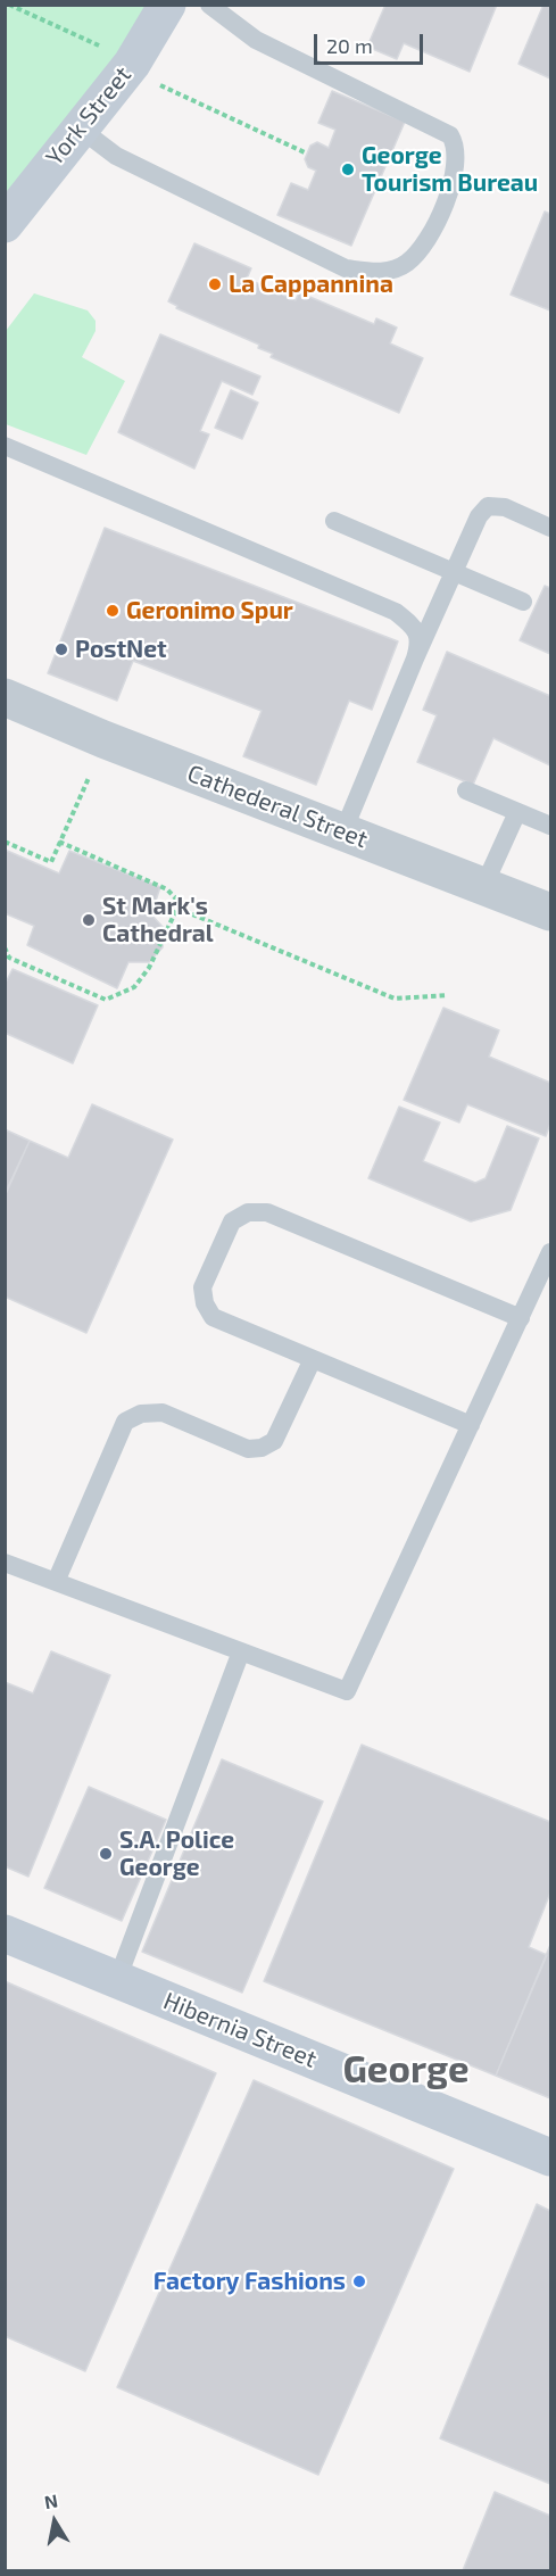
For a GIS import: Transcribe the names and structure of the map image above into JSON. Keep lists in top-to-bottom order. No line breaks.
{"streets":{"street":["York Street","Cathederal Street","Hibernia Street"]},"districts":["George"],"places":["George Tourism Bureau","La Cappannina","Geronimo Spur","PostNet","St Mark's Cathedral","S.A. Police George","Factory Fashions"],"scale_bar":"20 m","north":"top"}
